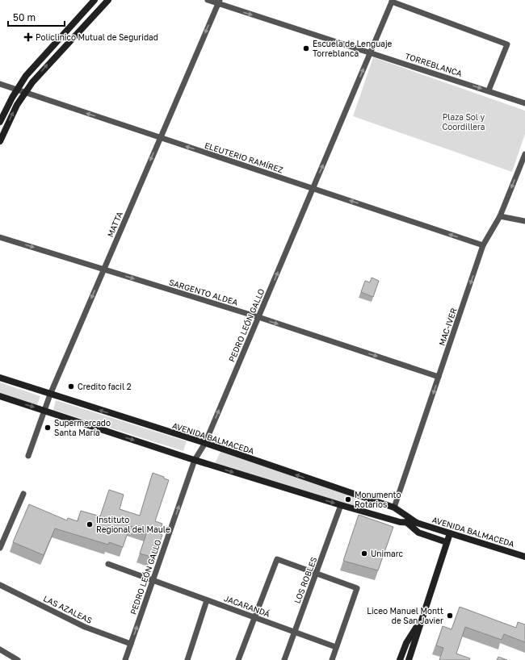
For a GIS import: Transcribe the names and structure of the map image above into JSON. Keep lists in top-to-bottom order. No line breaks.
{"streets":{"main road":["AVENIDA BALMACEDA"],"street":["TORREBLANCA","ELEUTERIO RAMÍREZ","MATTA","SARGENTO ALDEA","PEDRO LEÓN GALLO","MAC-IVER","LOS ROBLES","JACARANDÁ","LAS AZALEAS"]},"crossings":[["TORREBLANCA","MATTA"],["TORREBLANCA","PEDRO LEÓN GALLO"],["ELEUTERIO RAMÍREZ","MATTA"],["ELEUTERIO RAMÍREZ","PEDRO LEÓN GALLO"],["ELEUTERIO RAMÍREZ","MAC-IVER"],["MATTA","SARGENTO ALDEA"],["MATTA","AVENIDA BALMACEDA"],["SARGENTO ALDEA","PEDRO LEÓN GALLO"],["SARGENTO ALDEA","MAC-IVER"],["PEDRO LEÓN GALLO","AVENIDA BALMACEDA"],["PEDRO LEÓN GALLO","JACARANDÁ"],["PEDRO LEÓN GALLO","LAS AZALEAS"],["MAC-IVER","AVENIDA BALMACEDA"],["AVENIDA BALMACEDA","LOS ROBLES"],["LOS ROBLES","JACARANDÁ"]],"one_way":["TORREBLANCA","ELEUTERIO RAMÍREZ","MATTA","SARGENTO ALDEA","PEDRO LEÓN GALLO","MAC-IVER"],"parks":["Plaza Sol y Coordillera"],"places":{"health":["Policlinico Mutual de Seguridad"],"other":["Escuela de Lenguaje Torreblanca","Credito facil 2","Supermercado Santa María","Monumento Rotarios","Instituto Regional del Maule","Unimarc","Liceo Manuel Montt de San Javier"]},"scale_bar":"50 m"}
